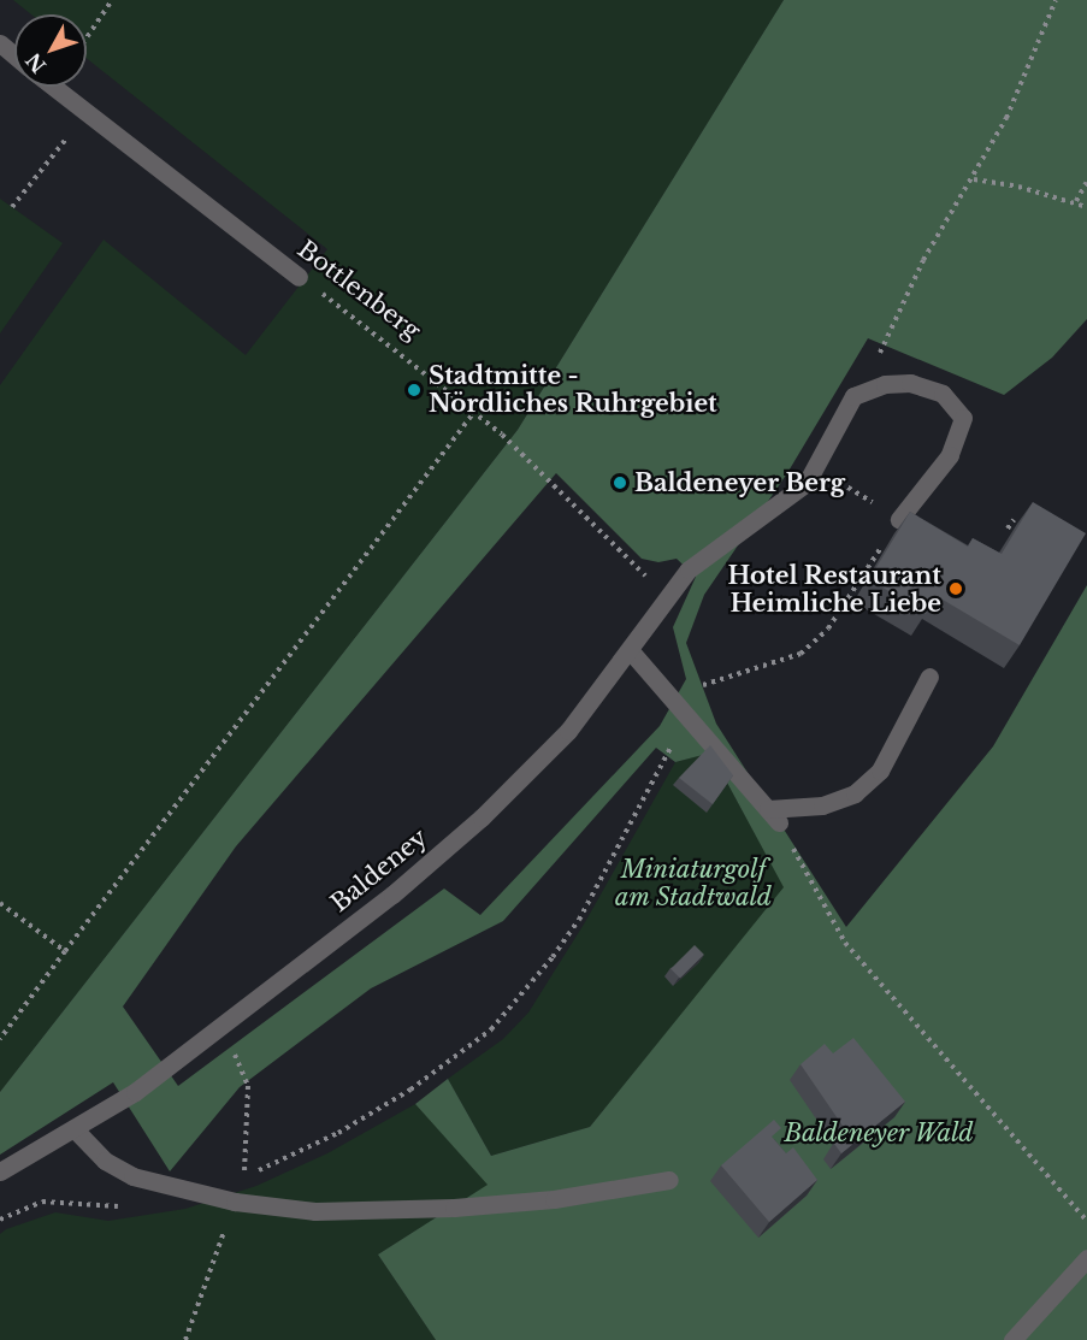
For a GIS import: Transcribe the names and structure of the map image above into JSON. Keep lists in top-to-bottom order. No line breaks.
{"streets":{"street":["Bottlenberg","Baldeney"]},"crossings":[["Bottlenberg","Baldeney"]],"parks":["Miniaturgolf am Stadtwald","Baldeneyer Wald"],"places":["Stadtmitte - Nördliches Ruhrgebiet","Baldeneyer Berg","Hotel Restaurant Heimliche Liebe"],"north":"bottom left"}
